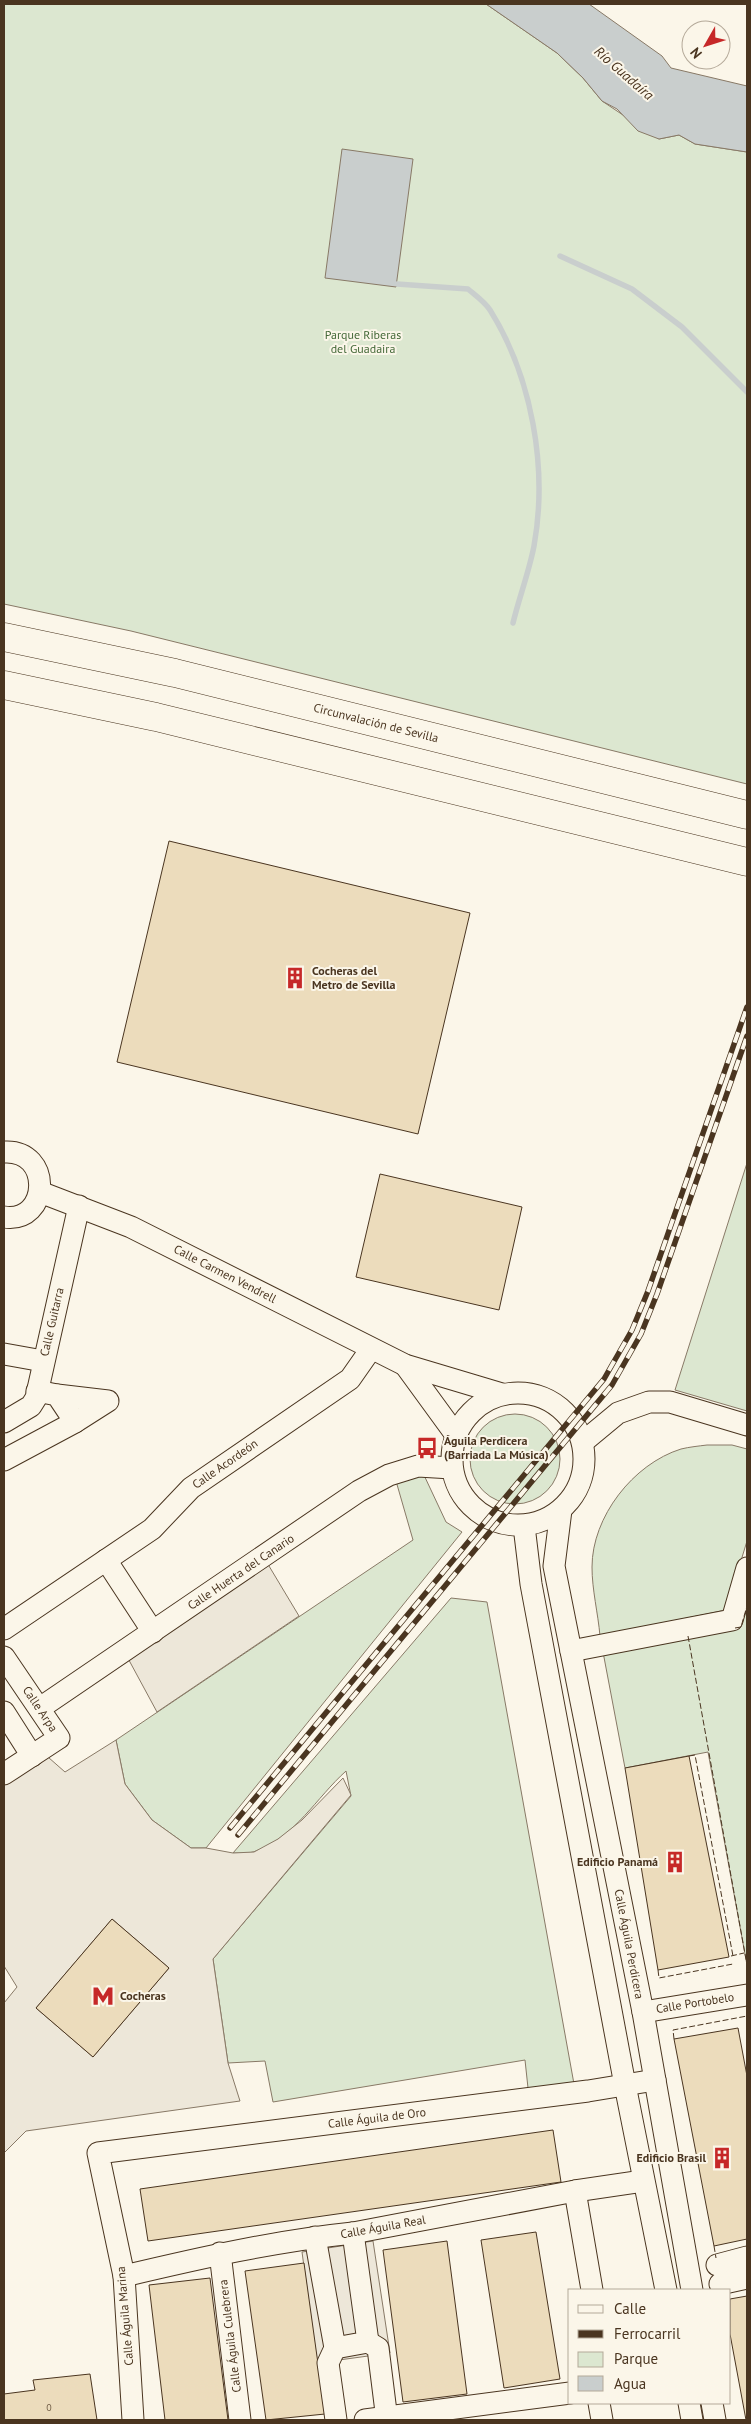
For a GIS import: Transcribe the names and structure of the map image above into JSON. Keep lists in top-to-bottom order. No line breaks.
{"streets":{"highway":["Circunvalación de Sevilla"],"street":["Calle Carmen Vendrell","Calle Guitarra","Calle Acordeón","Calle Huerta del Canario","Calle Arpa","Calle Águila Perdicera","Calle Portobelo","Calle Águila de Oro","Calle Águila Real","Calle Águila Marina","Calle Águila Culebrera"]},"crossings":[["Calle Carmen Vendrell","Calle Guitarra"],["Calle Carmen Vendrell","Calle Acordeón"],["Calle Carmen Vendrell","Calle Huerta del Canario"],["Calle Carmen Vendrell","Calle Águila Perdicera"],["Calle Huerta del Canario","Calle Arpa"],["Calle Huerta del Canario","Calle Águila Perdicera"],["Calle Águila Perdicera","Calle Portobelo"],["Calle Águila Perdicera","Calle Águila de Oro"],["Calle Águila de Oro","Calle Águila Marina"],["Calle Águila Real","Calle Águila Marina"],["Calle Águila Real","Calle Águila Culebrera"]],"water":["Río Guadaíra"],"parks":["Parque Riberas del Guadaira"],"places":{"building":["Cocheras del Metro de Sevilla","Edificio Panamá","Edificio Brasil"],"bus stop":["Águila Perdicera (Barriada La Música)"],"metro station":["Cocheras"]},"house_numbers":["0"],"legend":["Calle","Ferrocarril","Parque","Agua"],"north":"bottom left"}
